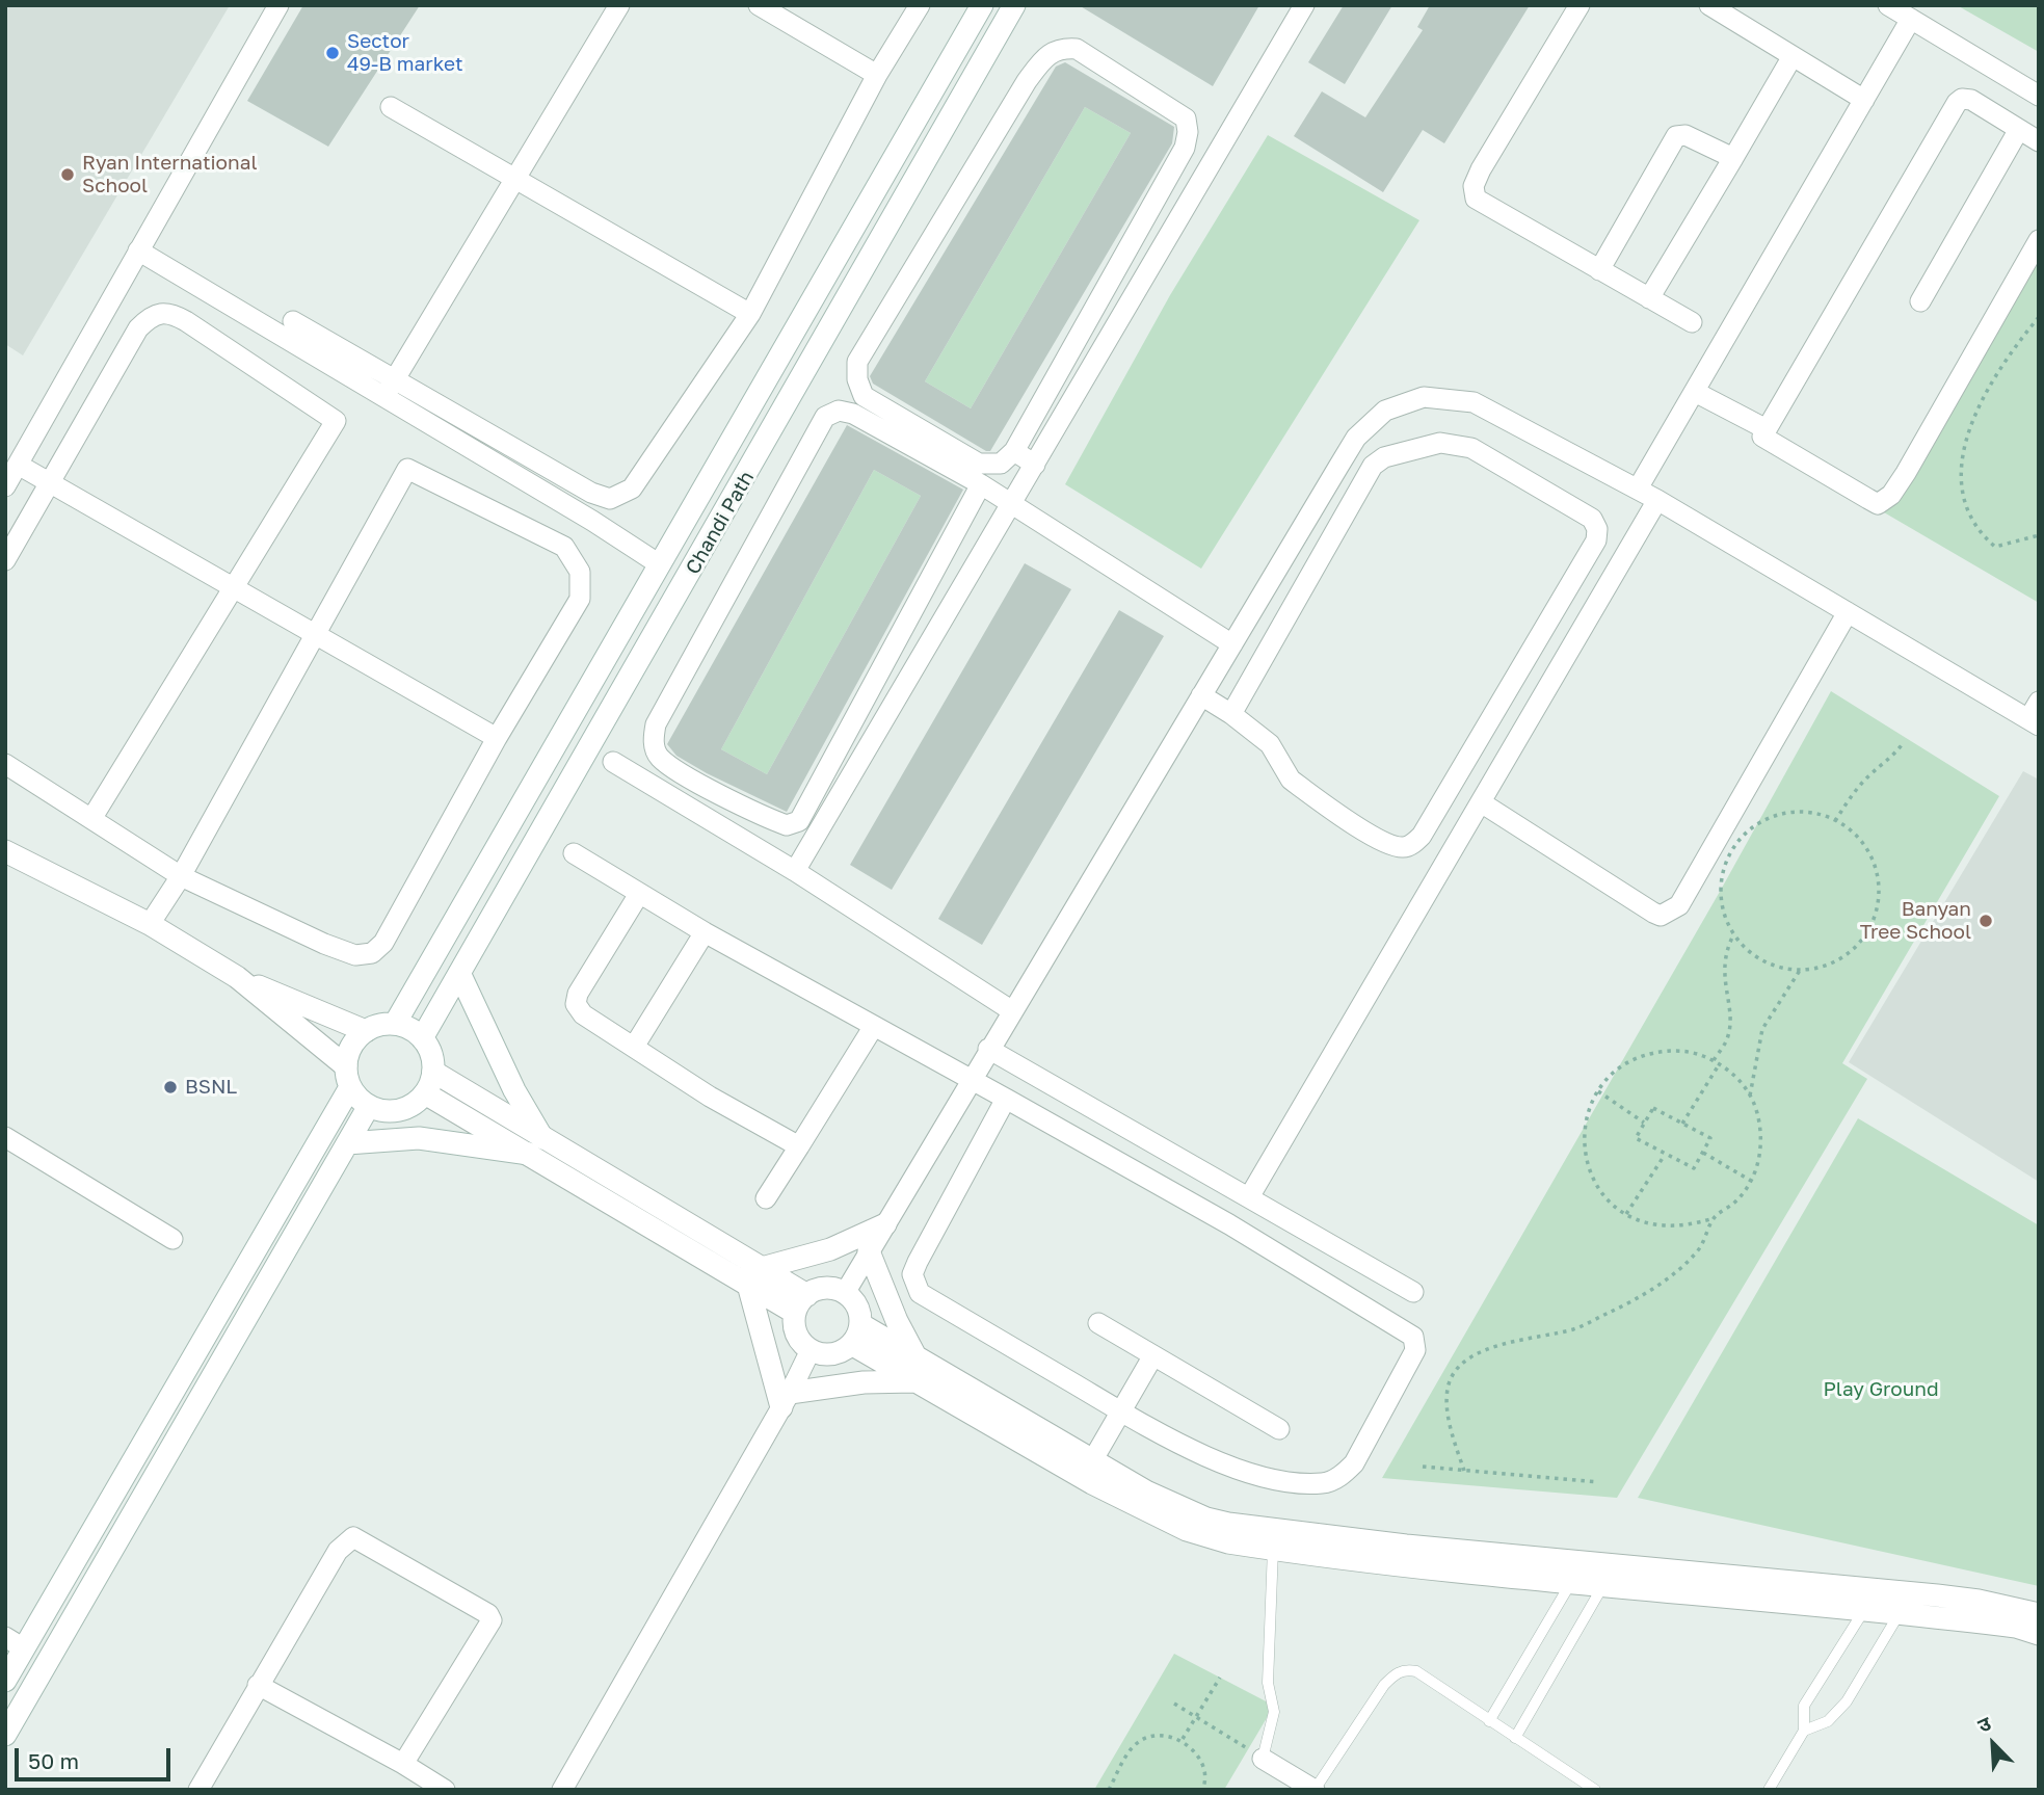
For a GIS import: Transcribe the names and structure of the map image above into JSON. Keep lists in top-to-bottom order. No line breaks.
{"streets":{"main road":["Chandi Path"]},"parks":["Play Ground"],"places":["Sector 49-B market","Ryan International School","Banyan Tree School","BSNL"],"scale_bar":"50 m","north":"top left"}
